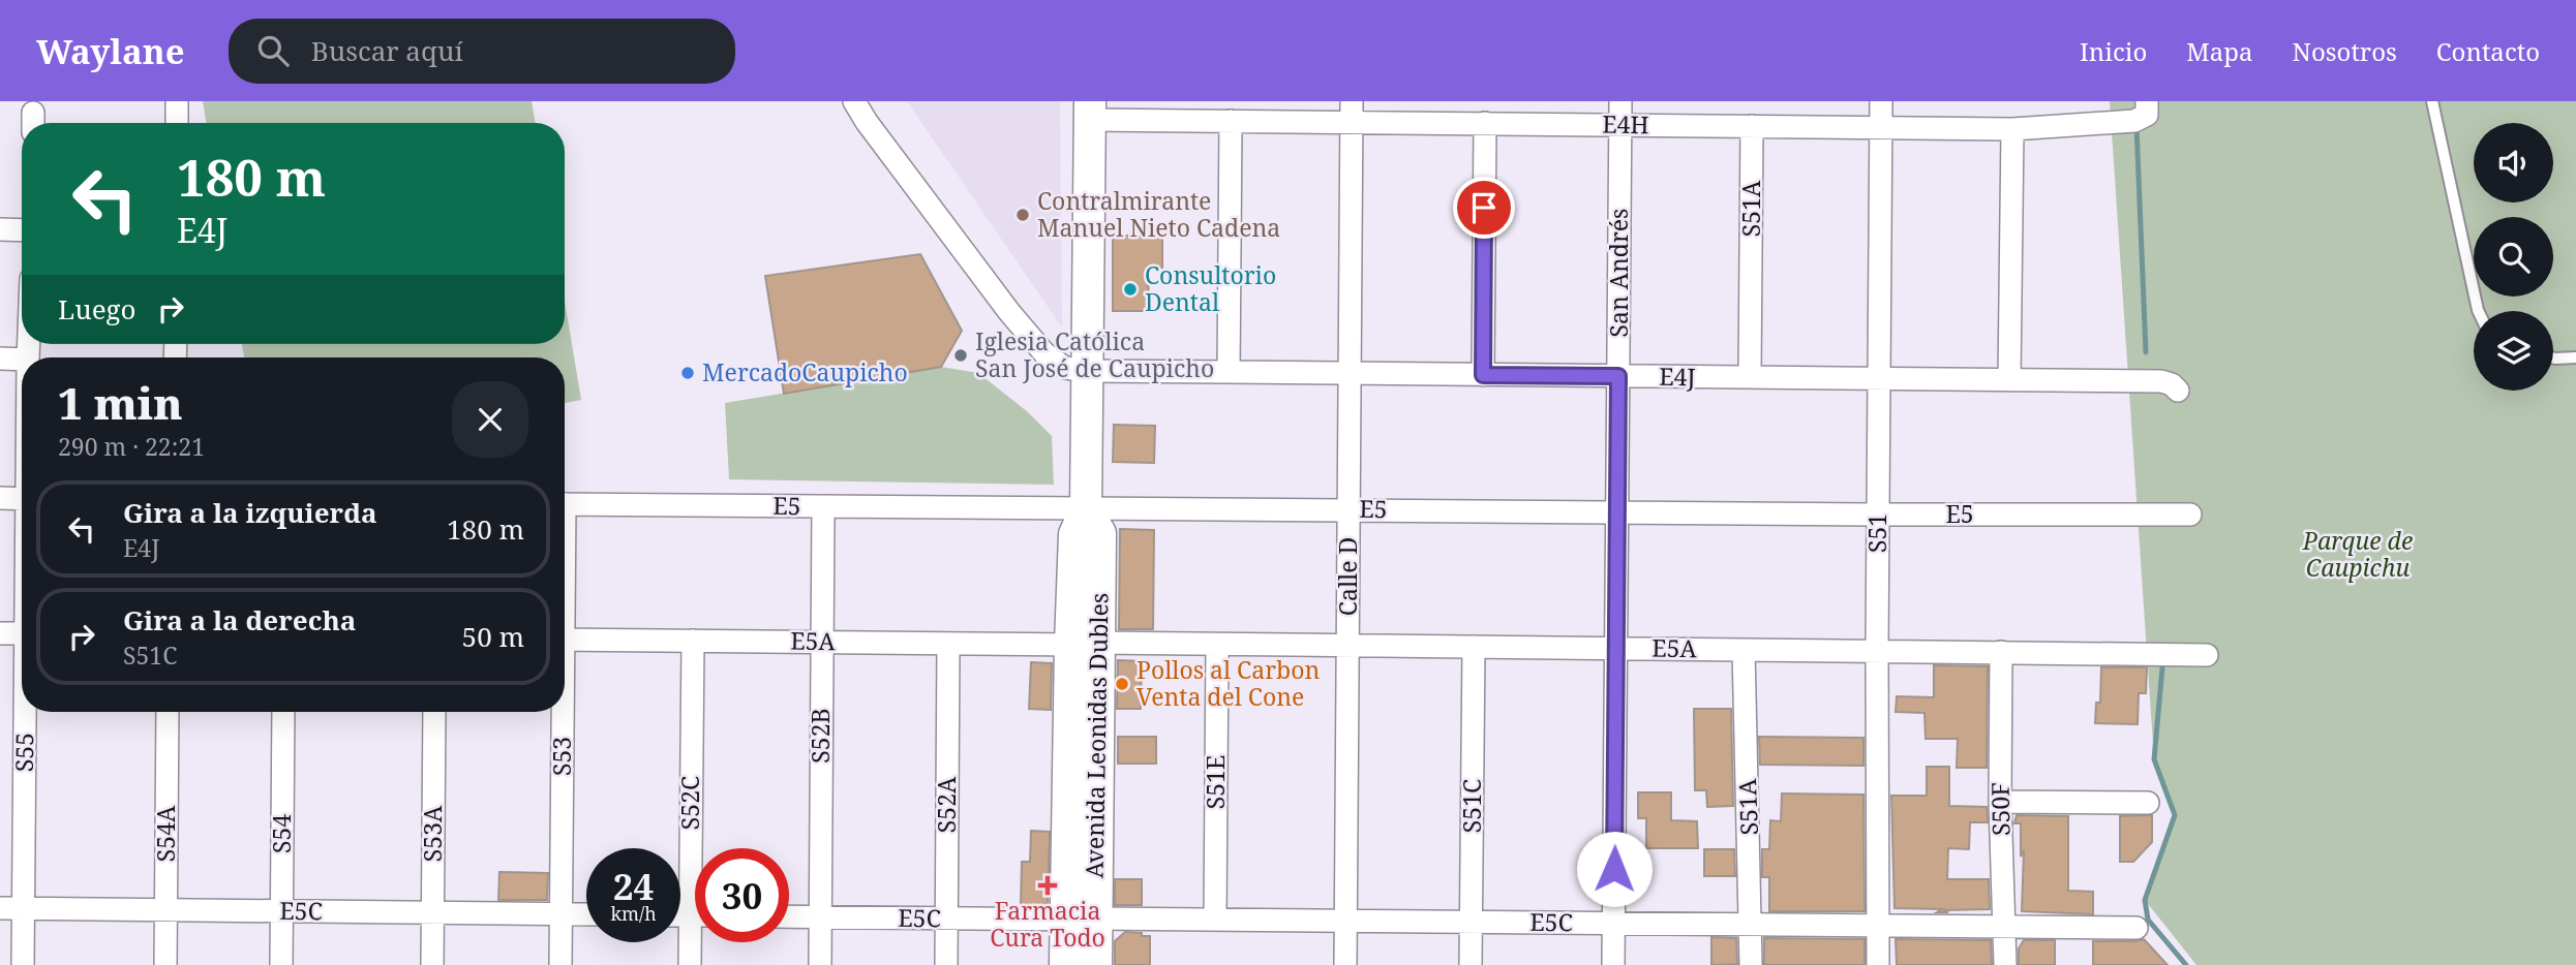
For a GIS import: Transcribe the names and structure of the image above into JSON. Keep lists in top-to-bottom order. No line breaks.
{"streets":{"main road":["Avenida Leonidas Dubles"],"street":["E4H","S51A","San Andrés","E4J","E5","S51","Calle D","E5A","S52B","S55","S53","S51E","S52C","S52A","S51C","S50F","S54A","S54","S53A","E5C"]},"crossings":[["E4H","S51A"],["E4H","San Andrés"],["E4H","S51"],["E4H","Calle D"],["E4H","Avenida Leonidas Dubles"],["S51A","E4J"],["S51A","E5A"],["S51A","E5C"],["San Andrés","E4J"],["San Andrés","E5"],["San Andrés","E5A"],["San Andrés","E5C"],["E4J","S51"],["E4J","Calle D"],["E4J","Avenida Leonidas Dubles"],["E5","S51"],["E5","Calle D"],["E5","S52B"],["E5","Avenida Leonidas Dubles"],["S51","E5A"],["S51","E5C"],["Calle D","E5A"],["Calle D","E5C"],["E5A","S52B"],["E5A","Avenida Leonidas Dubles"],["E5A","S51E"],["E5A","S52C"],["E5A","S52A"],["E5A","S51C"],["E5A","S50F"],["S52B","E5C"],["Avenida Leonidas Dubles","E5C"],["S55","E5C"],["S53","E5C"],["S51E","E5C"],["S52A","E5C"],["S51C","E5C"],["S50F","E5C"],["S54A","E5C"],["S54","E5C"],["S53A","E5C"]],"parks":["Parque de Caupichu"],"places":{"other":["Contralmirante Manuel Nieto Cadena","Consultorio Dental","Iglesia Católica San José de Caupicho","MercadoCaupicho","Pollos al Carbon Venta del Cone"],"health":["Farmacia Cura Todo"]},"page":{"header":"Waylane","search":"Buscar aquí","nav":["Inicio","Mapa","Nosotros","Contacto"],"turn":["180 m","E4J"],"then":"Luego","heading":["1 min","290 m · 22:21"],"list":[{"name":"Gira a la izquierda","note":"E4J","value":"180 m"},{"name":"Gira a la derecha","note":"S51C","value":"50 m"}],"speed":"24 km/h","limit":"30"}}
